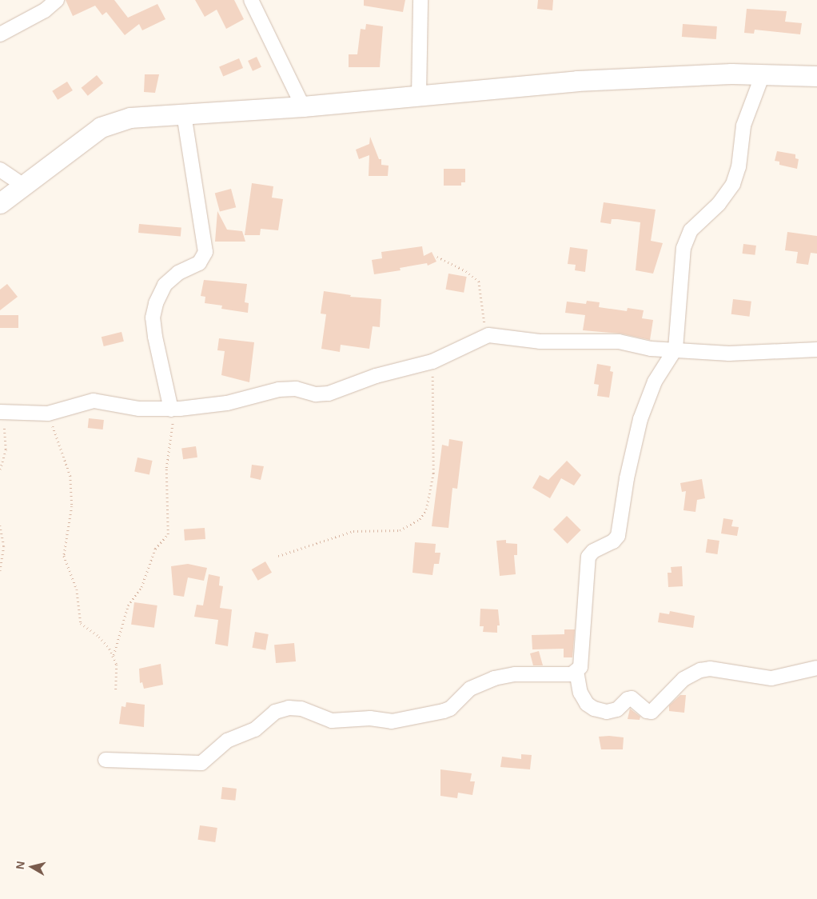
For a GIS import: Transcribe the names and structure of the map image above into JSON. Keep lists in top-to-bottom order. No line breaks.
{"north":"left"}
